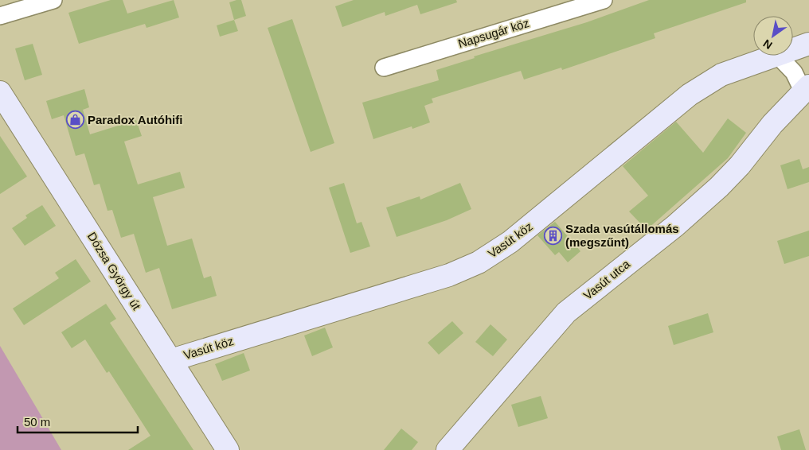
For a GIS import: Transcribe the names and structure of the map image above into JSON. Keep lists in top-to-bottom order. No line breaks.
{"streets":{"street":["Napsugár köz","Vasút köz","Dózsa György út","Vasút utca"]},"crossings":[["Vasút köz","Dózsa György út"]],"places":{"shop":["Paradox Autóhifi"],"building":["Szada vasútállomás (megszűnt)"]},"scale_bar":"50 m","north":"bottom left"}
